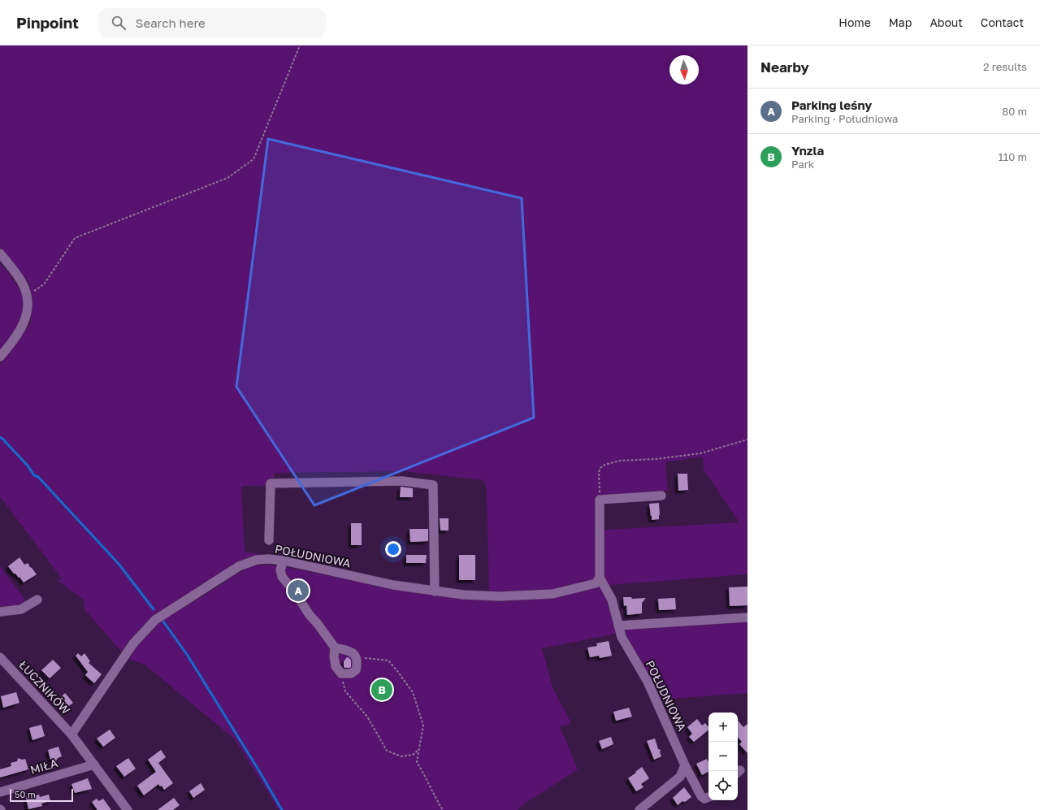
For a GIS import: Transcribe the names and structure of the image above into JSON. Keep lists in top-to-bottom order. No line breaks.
{"streets":{"street":["POŁUDNIOWA","ŁUCZNIKÓW","MIŁA"]},"crossings":[["POŁUDNIOWA","ŁUCZNIKÓW"],["ŁUCZNIKÓW","MIŁA"]],"scale_bar":"50 m","north":"bottom","page":{"header":"Pinpoint","search":"Search here","nav":["Home","Map","About","Contact"],"heading":["Nearby","2 results"],"list":[{"mark":"A","name":"Parking leśny","note":"Parking · Południowa","value":"80 m"},{"mark":"B","name":"Ynzla","note":"Park","value":"110 m"}],"pins":["A","B"],"map_buttons":["+","−"],"scale":"50 m"}}
